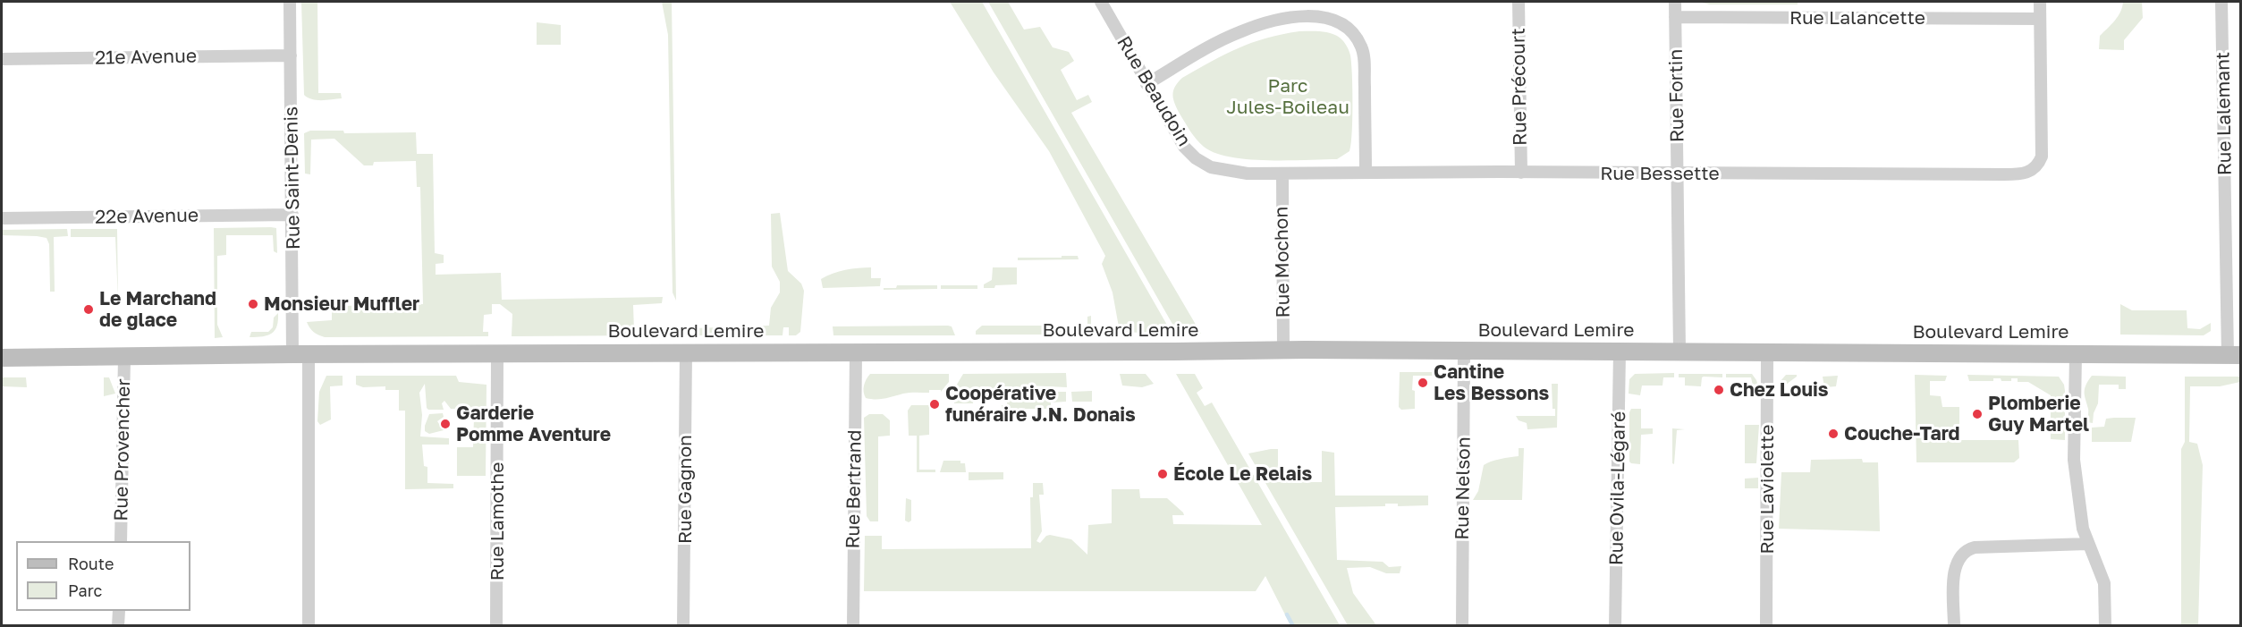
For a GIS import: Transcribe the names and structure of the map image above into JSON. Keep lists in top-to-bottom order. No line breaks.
{"streets":{"main road":["Boulevard Lemire"],"street":["Rue Lalancette","21e Avenue","Rue Précourt","Rue Beaudoin","Rue Fortin","Rue Lalemant","Rue Bessette","Rue Saint-Denis","22e Avenue","Rue Mochon","Rue Provencher","Rue Nelson","Rue Ovila-Légaré","Rue Gagnon","Rue Bertrand","Rue Laviolette","Rue Lamothe"]},"crossings":[["Rue Lalancette","Rue Fortin"],["Rue Lalancette","Rue Bessette"],["21e Avenue","Rue Saint-Denis"],["Rue Précourt","Rue Bessette"],["Rue Beaudoin","Rue Bessette"],["Rue Beaudoin","Rue Mochon"],["Rue Fortin","Rue Bessette"],["Rue Fortin","Boulevard Lemire"],["Rue Lalemant","Boulevard Lemire"],["Rue Bessette","Rue Mochon"],["Rue Saint-Denis","22e Avenue"],["Rue Saint-Denis","Boulevard Lemire"],["Rue Mochon","Boulevard Lemire"],["Boulevard Lemire","Rue Provencher"],["Boulevard Lemire","Rue Nelson"],["Boulevard Lemire","Rue Ovila-Légaré"],["Boulevard Lemire","Rue Gagnon"],["Boulevard Lemire","Rue Bertrand"],["Boulevard Lemire","Rue Laviolette"],["Boulevard Lemire","Rue Lamothe"]],"parks":["Parc Jules-Boileau"],"places":["Monsieur Muffler","Le Marchand de glace","Cantine Les Bessons","Chez Louis","Coopérative funéraire J.N. Donais","Plomberie Guy Martel","Garderie Pomme Aventure","Couche-Tard","École Le Relais"],"legend":["Route","Parc"]}
